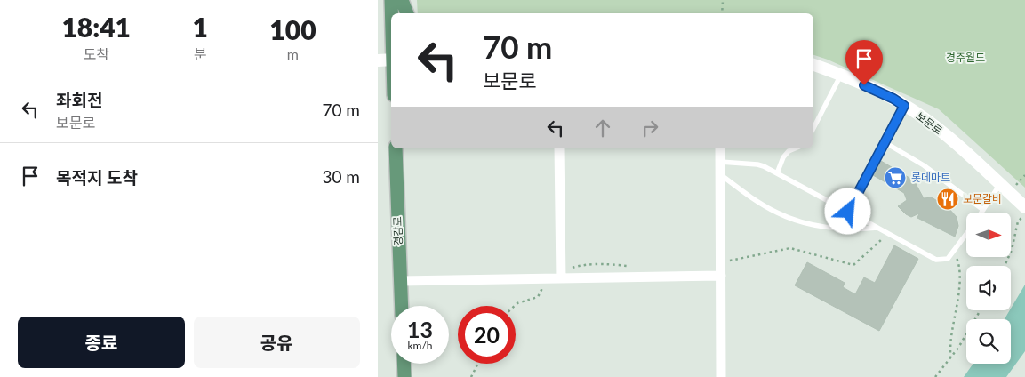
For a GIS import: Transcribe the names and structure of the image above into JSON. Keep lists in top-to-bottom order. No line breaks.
{"streets":{"main road":["경감로"],"street":["보문로"]},"parks":["경주월드"],"places":{"supermarket":["롯데마트"],"restaurant":["보문갈비"]},"north":"right","page":{"eta":["18:41","도착","1","분","100","m"],"turn":["70 m","보문로"],"list":[{"name":"좌회전","note":"보문로","value":"70 m"},{"name":"목적지 도착","value":"30 m"}],"speed":"13 km/h","limit":"20","buttons":["종료","공유"]}}
